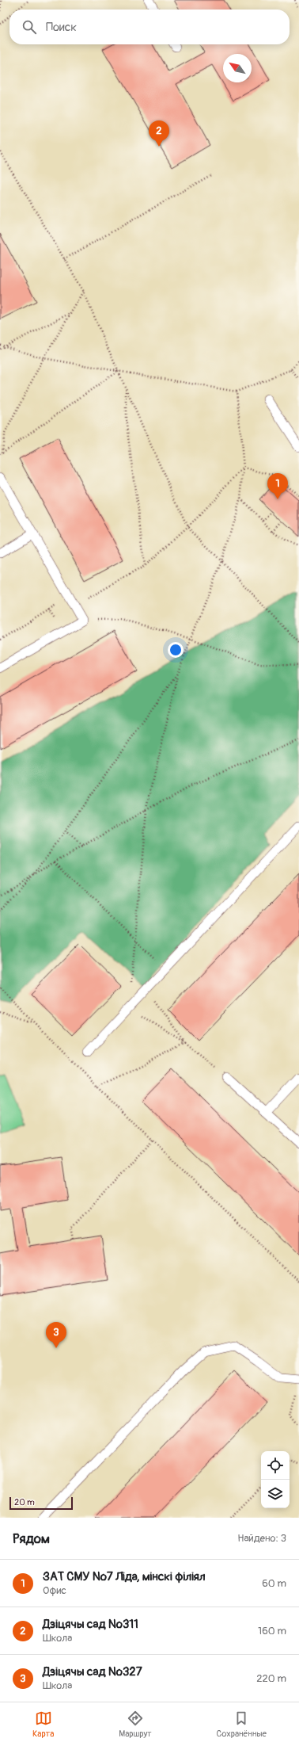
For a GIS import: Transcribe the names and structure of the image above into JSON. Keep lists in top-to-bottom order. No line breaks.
{"scale_bar":"20 m","north":"top left","page":{"search":"Поиск","pins":["2","1","3"],"scale":"20 m","heading":["Рядом","Найдено: 3"],"list":[{"mark":"1","name":"ЗАТ СМУ №7 Ліда, мінскі філіял","note":"Офис","value":"60 m"},{"mark":"2","name":"Дзіцячы сад №311","note":"Школа","value":"160 m"},{"mark":"3","name":"Дзіцячы сад №327","note":"Школа","value":"220 m"}],"nav":["Карта","Маршрут","Сохранённые"]}}
